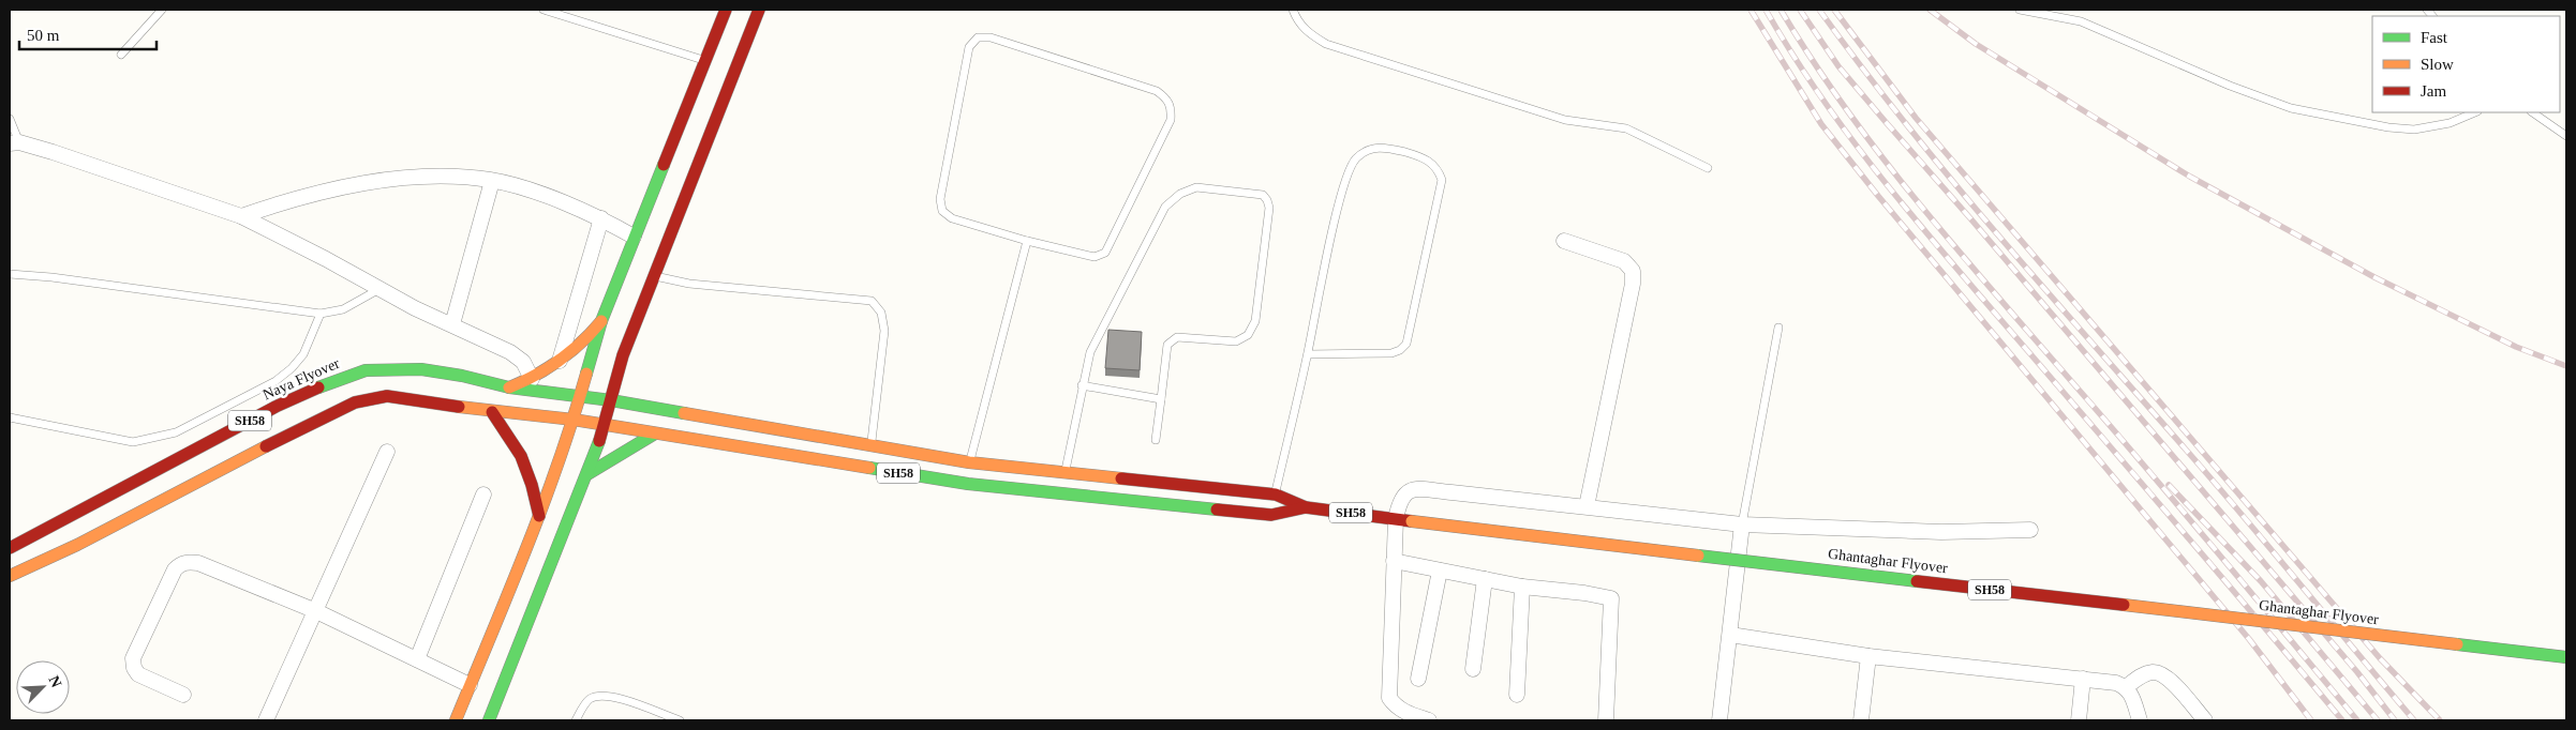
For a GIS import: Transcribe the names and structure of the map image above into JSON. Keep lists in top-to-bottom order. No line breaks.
{"streets":{"main road":["Naya Flyover","SH58","Ghantaghar Flyover"]},"crossings":[["Naya Flyover","SH58"],["SH58","Ghantaghar Flyover"]],"legend":["Fast","Slow","Jam"],"scale_bar":"50 m","north":"top right"}
